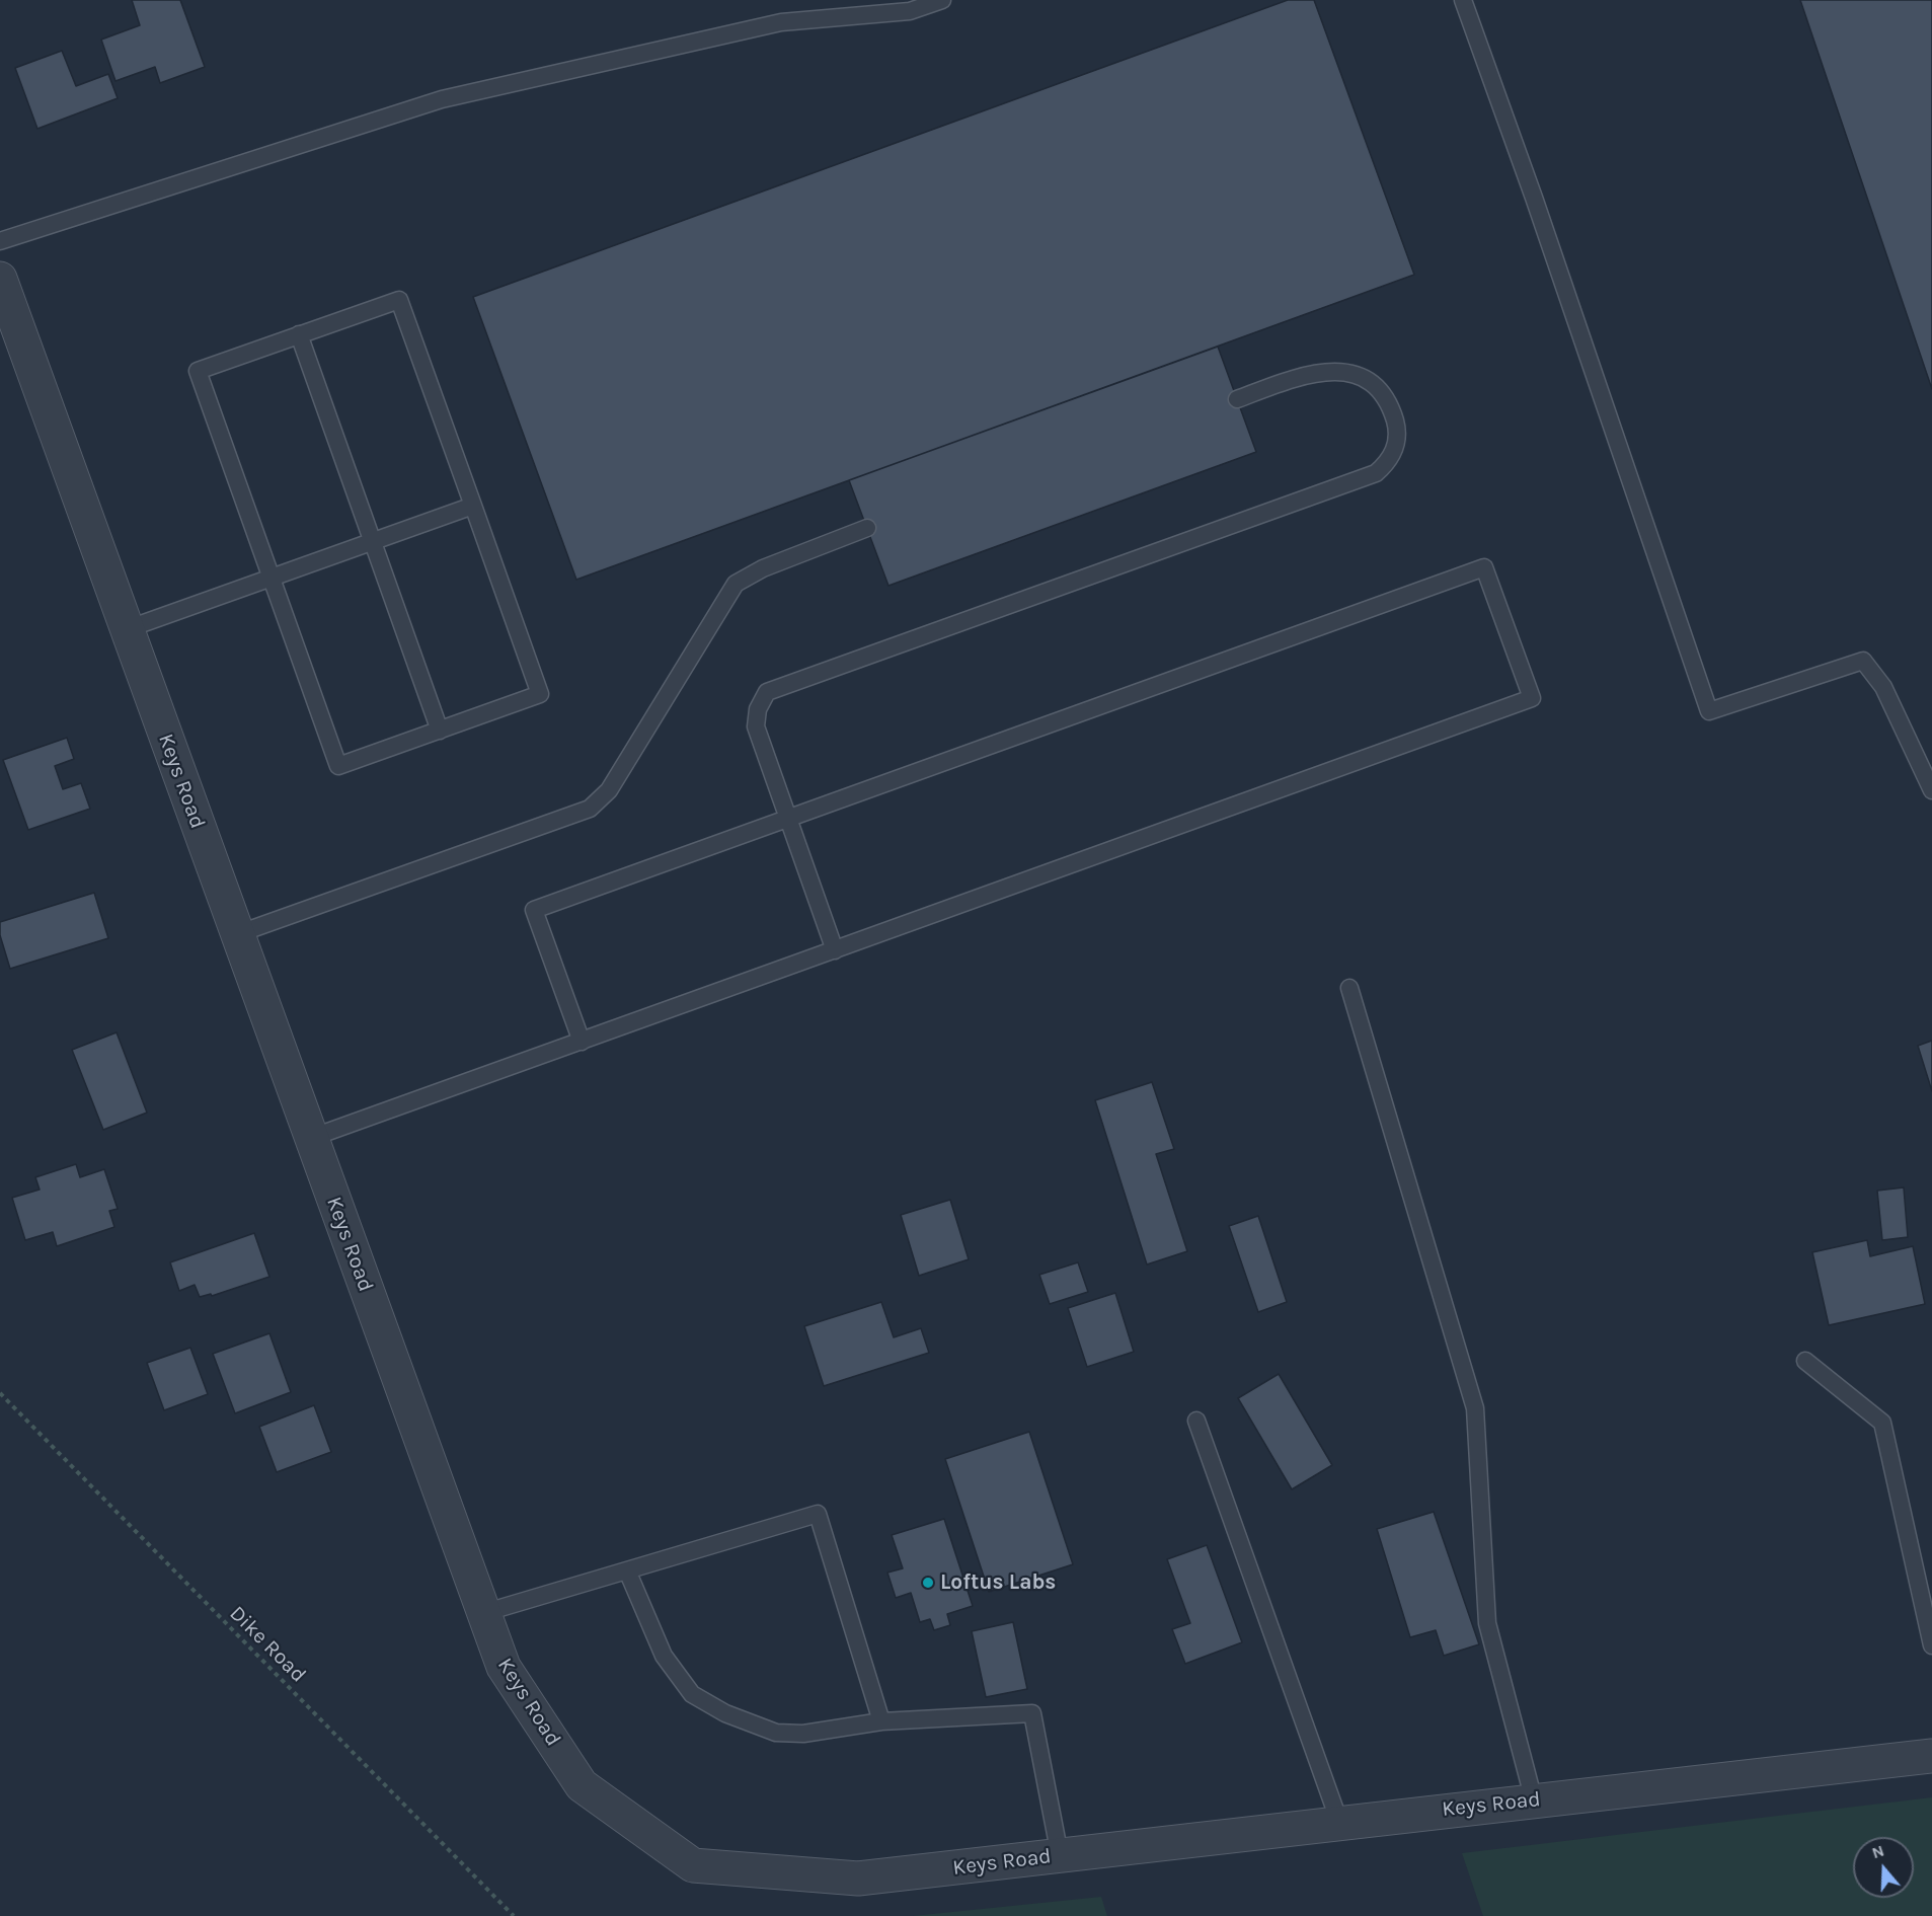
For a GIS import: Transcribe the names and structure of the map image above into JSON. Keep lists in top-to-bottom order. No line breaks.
{"streets":{"street":["Keys Road"],"path":["Dike Road"]},"places":["Loftus Labs"],"north":"top"}
